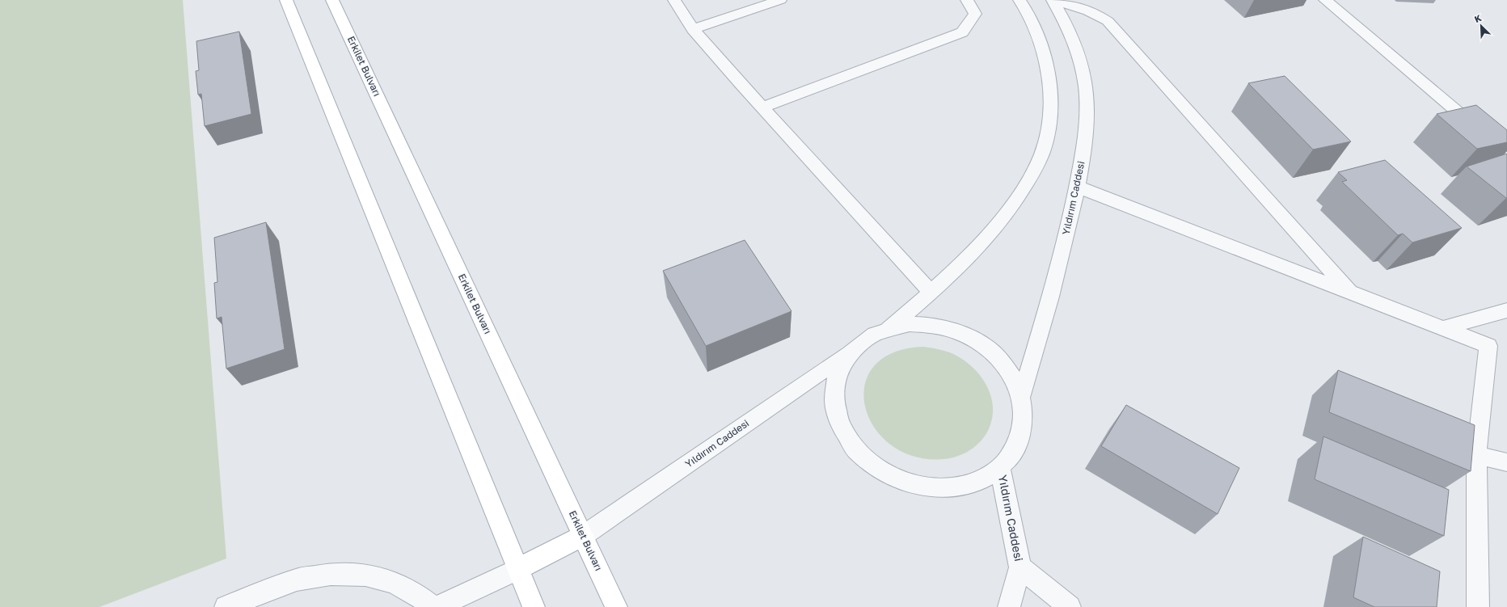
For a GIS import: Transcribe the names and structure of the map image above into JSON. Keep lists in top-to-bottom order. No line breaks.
{"streets":{"main road":["Erkilet Bulvarı"],"street":["Yıldırım Caddesi"]},"crossings":[["Erkilet Bulvarı","Yıldırım Caddesi"]],"north":"top left"}
